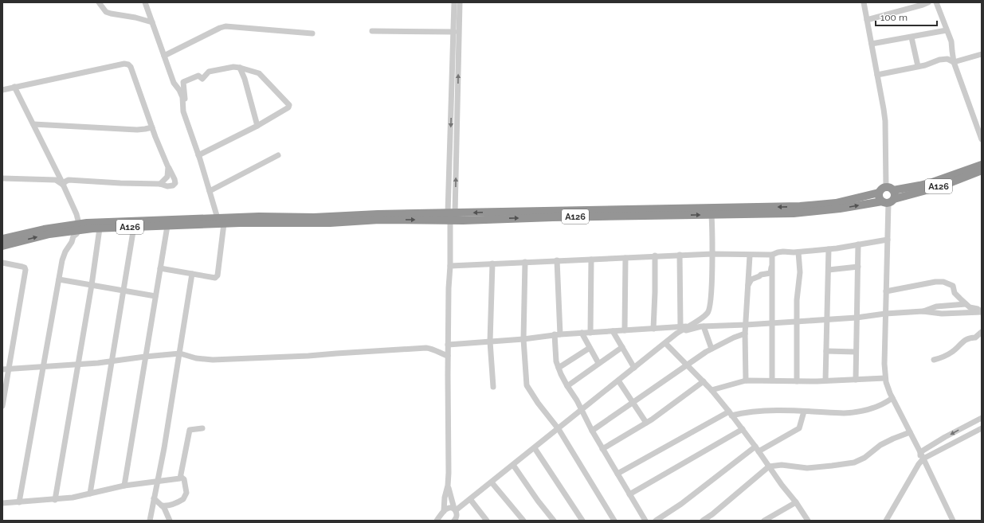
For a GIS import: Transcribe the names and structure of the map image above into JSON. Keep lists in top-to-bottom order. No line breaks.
{"streets":{"highway":["A126"]},"scale_bar":"100 m"}
